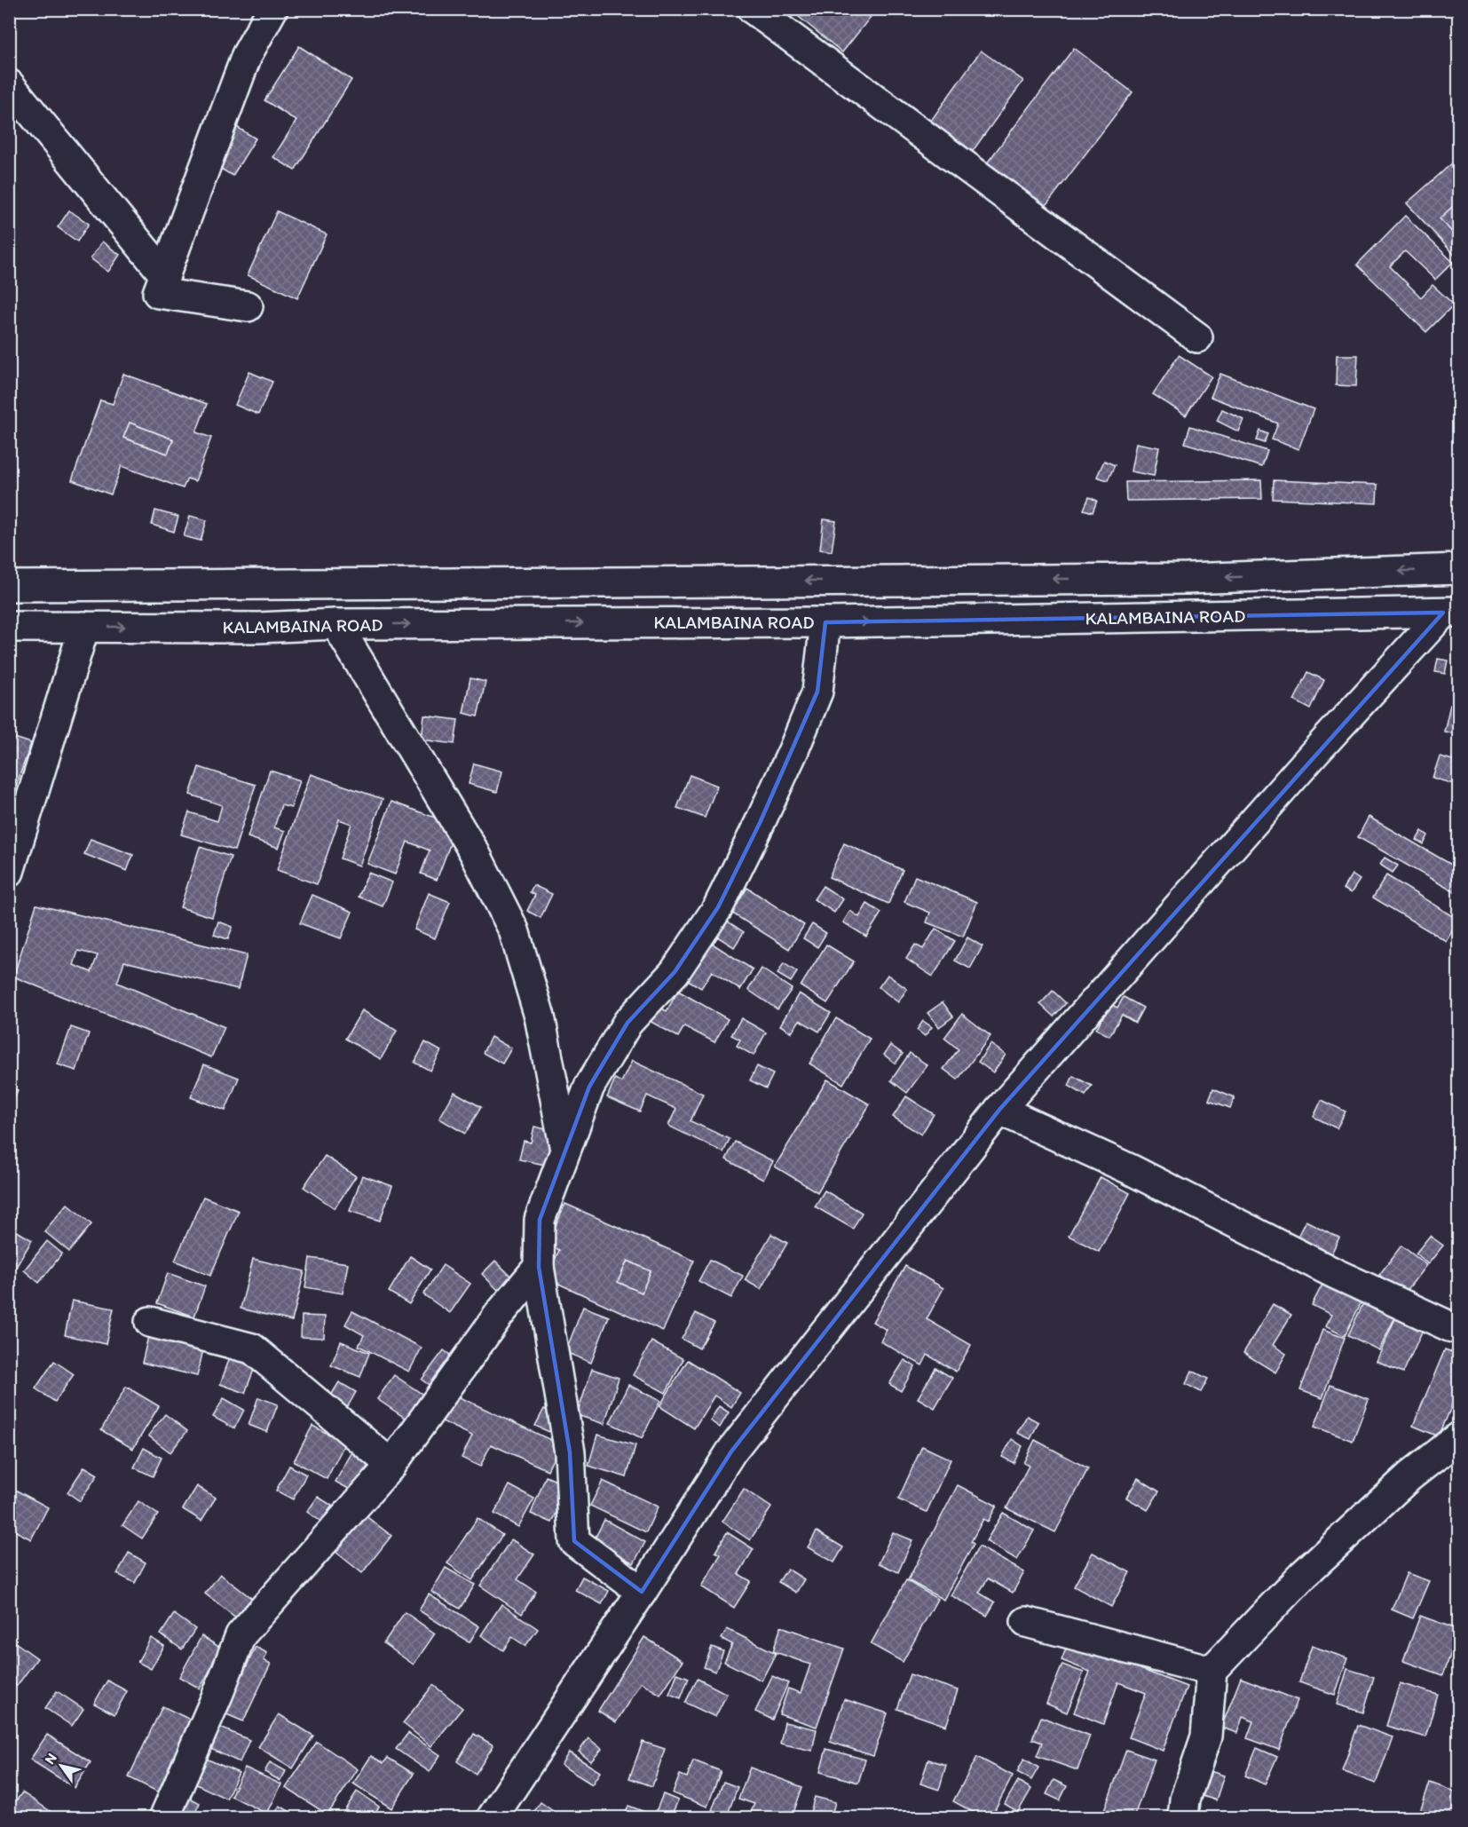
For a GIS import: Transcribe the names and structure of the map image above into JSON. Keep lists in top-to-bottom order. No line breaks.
{"streets":{"street":["KALAMBAINA ROAD"]},"north":"top left"}
